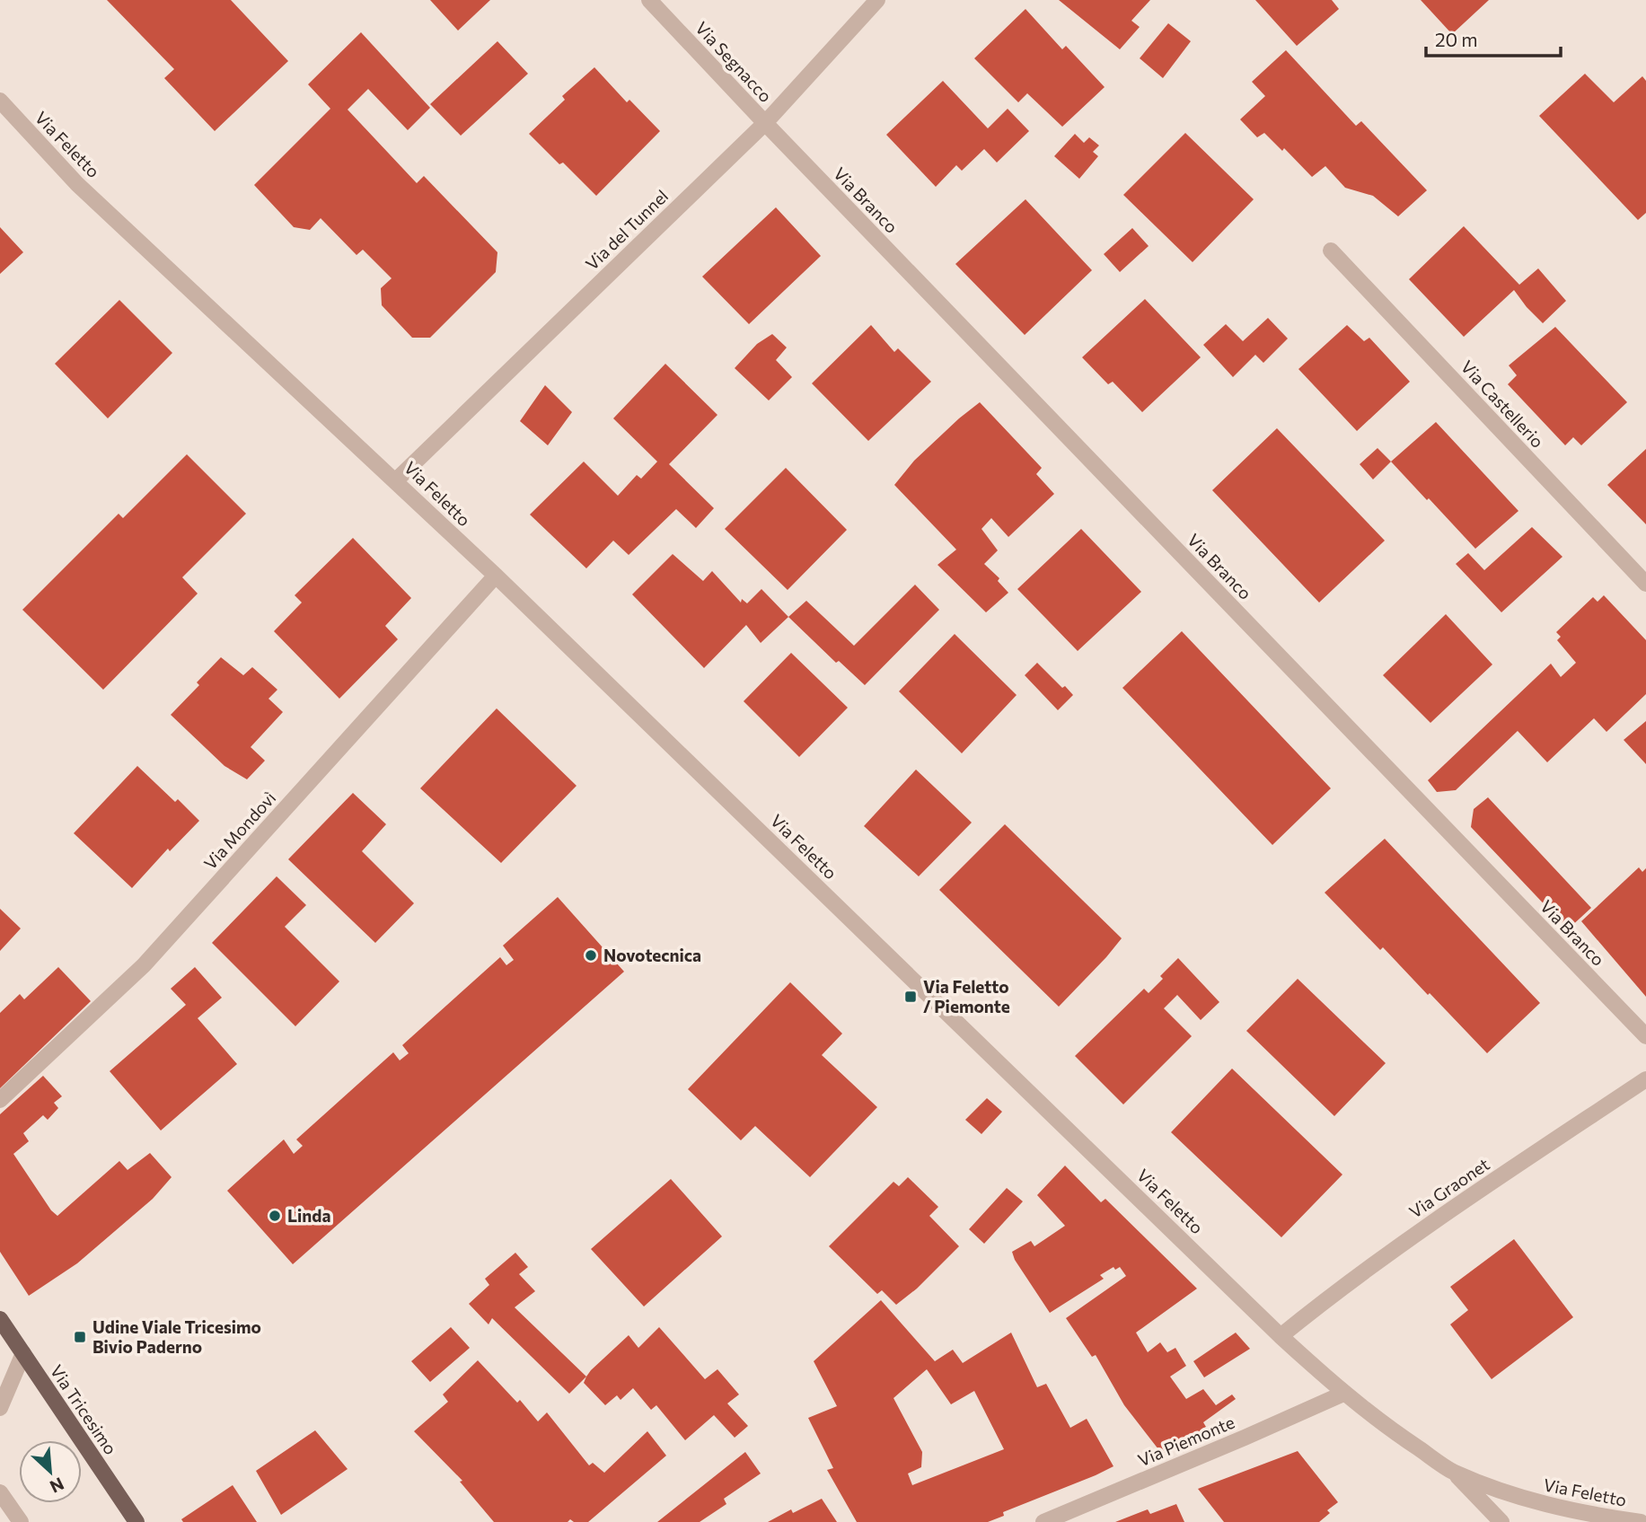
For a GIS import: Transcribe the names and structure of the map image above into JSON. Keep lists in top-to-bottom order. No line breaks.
{"streets":{"main road":["Via Tricesimo"],"street":["Via Segnacco","Via Feletto","Via Branco","Via del Tunnel","Via Castellerio","Via Mondovì","Via Graonet","Via Piemonte"]},"crossings":[["Via Segnacco","Via Branco"],["Via Segnacco","Via del Tunnel"],["Via Feletto","Via del Tunnel"],["Via Feletto","Via Mondovì"],["Via Feletto","Via Graonet"],["Via Feletto","Via Piemonte"],["Via Branco","Via del Tunnel"]],"places":{"other":["Novotecnica","Linda"],"transit":["Via Feletto / Piemonte","Udine Viale Tricesimo Bivio Paderno"]},"scale_bar":"20 m","north":"bottom right"}
